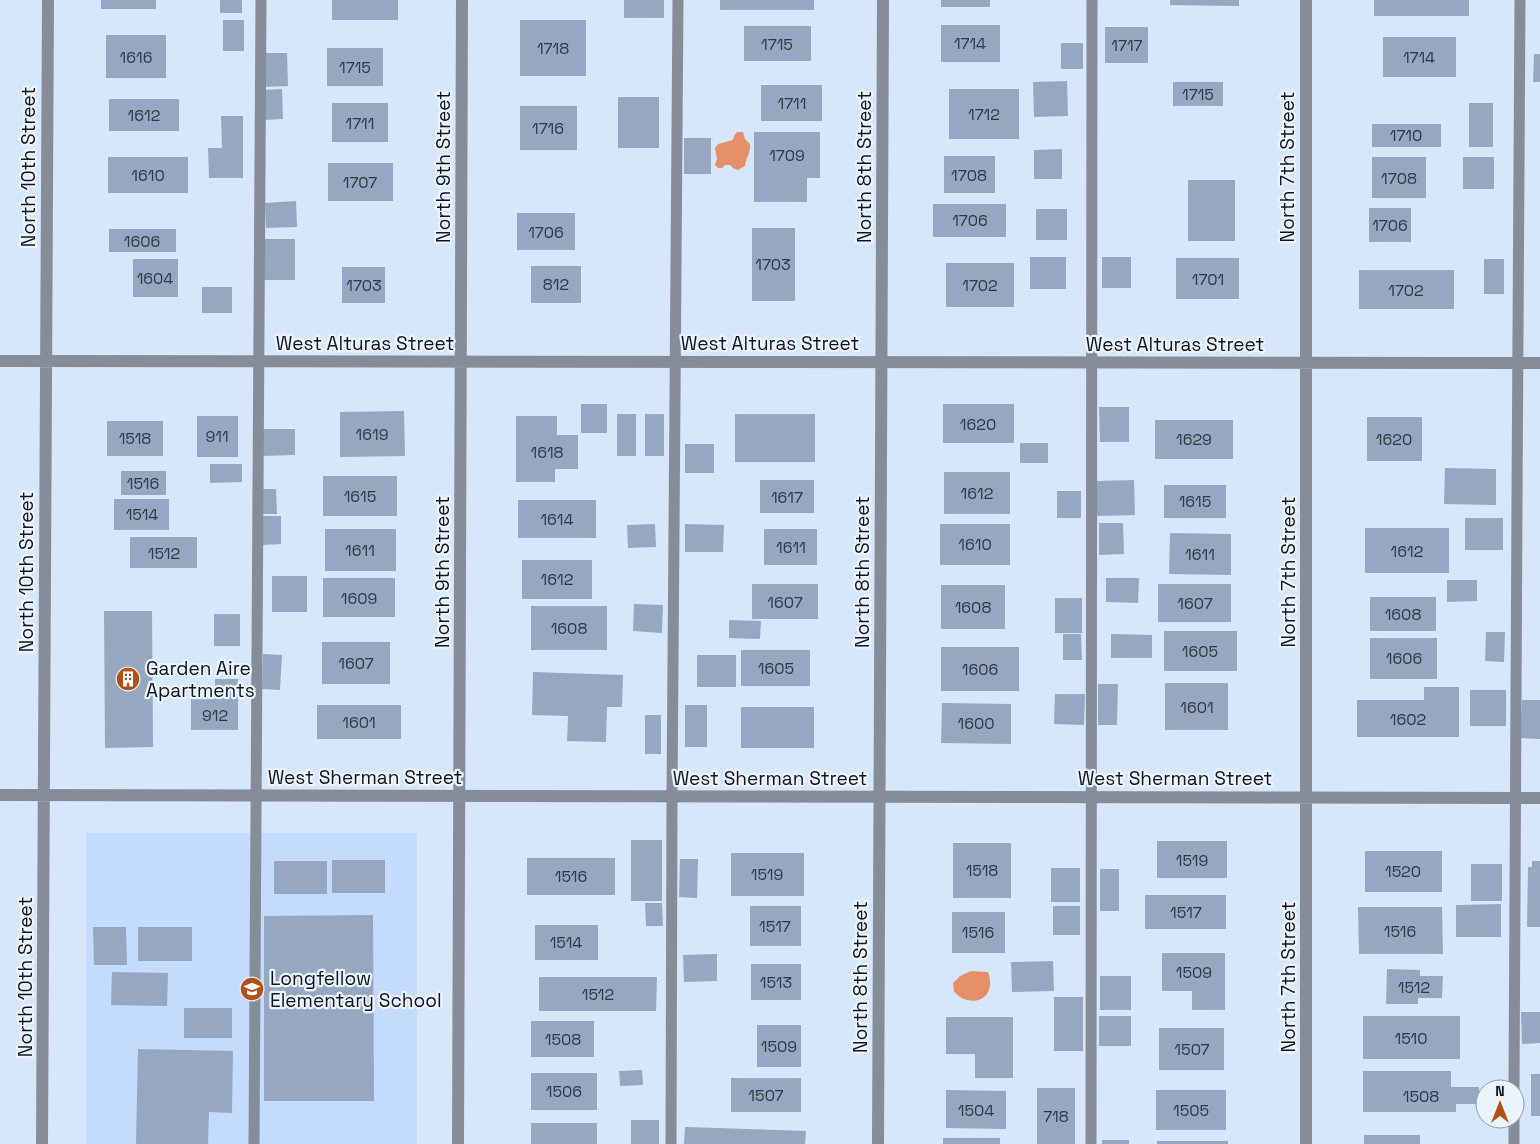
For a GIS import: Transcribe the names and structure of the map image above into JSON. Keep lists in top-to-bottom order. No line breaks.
{"streets":{"street":["North 10th Street","North 9th Street","North 8th Street","North 7th Street","West Alturas Street","West Sherman Street"]},"crossings":[["North 10th Street","West Alturas Street"],["North 10th Street","West Sherman Street"],["North 9th Street","West Alturas Street"],["North 9th Street","West Sherman Street"],["North 8th Street","West Alturas Street"],["North 8th Street","West Sherman Street"],["North 7th Street","West Alturas Street"],["North 7th Street","West Sherman Street"]],"places":{"building":["Garden Aire Apartments"],"school or university":["Longfellow Elementary School"]},"house_numbers":["1714","1715","1717","1718","1616","1714","1715","1715","1711","1712","1612","1711","1716","1710","1709","1610","1708","1708","1707","1706","1706","1706","1606","1703","1604","1701","812","1703","1702","1702","1620","1619","911","1518","1629","1620","1618","1516","1612","1615","1617","1615","1514","1614","1610","1611","1611","1612","1512","1611","1612","1609","1607","1607","1608","1608","1608","1605","1606","1607","1605","1606","1601","912","1602","1601","1600","1519","1518","1520","1519","1516","1517","1517","1516","1516","1514","1509","1513","1512","1512","1510","1508","1509","1507","1506","1507","1508","1504","1505","718"],"north":"top"}
